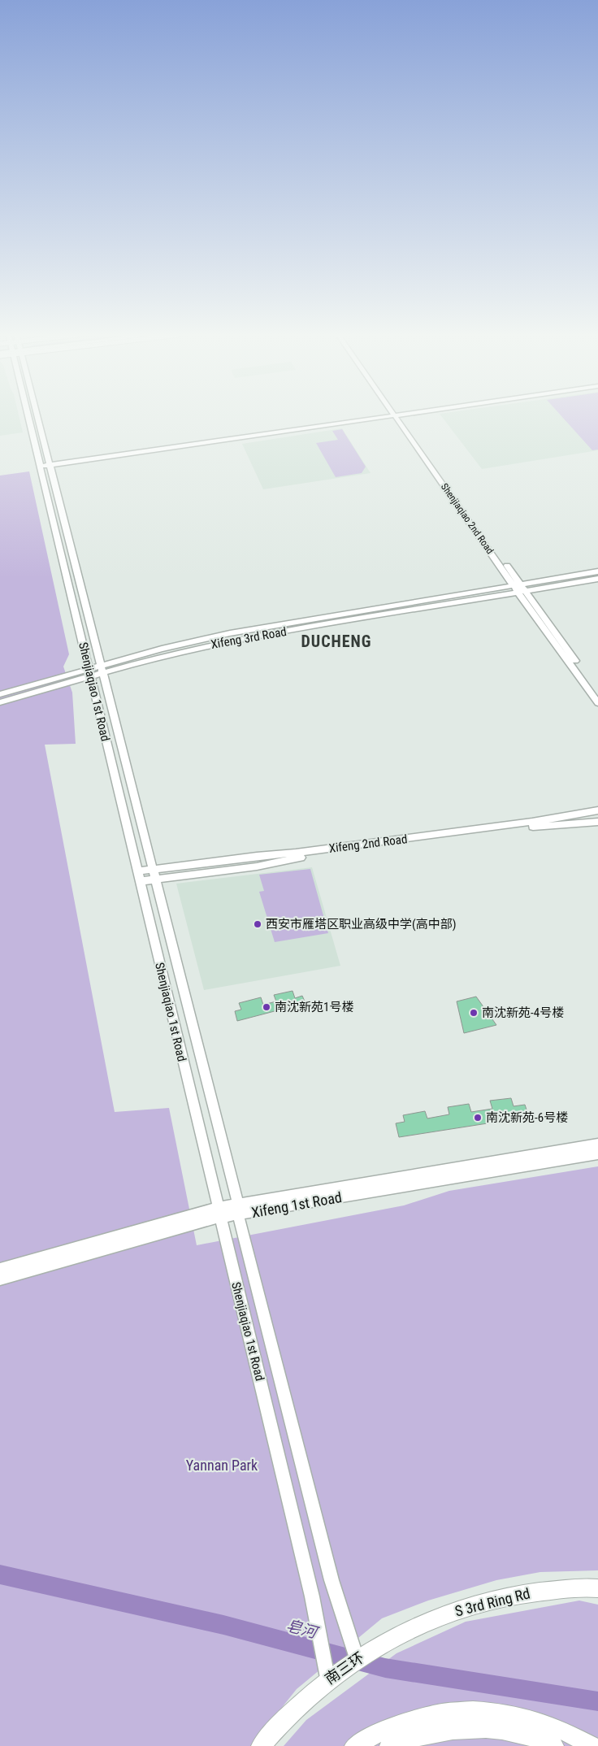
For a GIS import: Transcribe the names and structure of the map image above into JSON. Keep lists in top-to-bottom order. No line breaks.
{"streets":{"highway":["S 3rd Ring Rd","南三环"],"street":["Shenjiaqiao 2nd Road","Xifeng 3rd Road","Shenjiaqiao 1st Road","Xifeng 2nd Road","Xifeng 1st Road"]},"crossings":[["Shenjiaqiao 2nd Road","Xifeng 3rd Road"],["Xifeng 3rd Road","Shenjiaqiao 1st Road"],["Shenjiaqiao 1st Road","Xifeng 2nd Road"],["Shenjiaqiao 1st Road","Xifeng 1st Road"],["Shenjiaqiao 1st Road","南三环"],["S 3rd Ring Rd","南三环"]],"districts":["DUCHENG"],"water":["皂河"],"parks":["Yannan Park"],"places":["西安市雁塔区职业高级中学(高中部)","南沈新苑1号楼","南沈新苑-4号楼","南沈新苑-6号楼"]}
